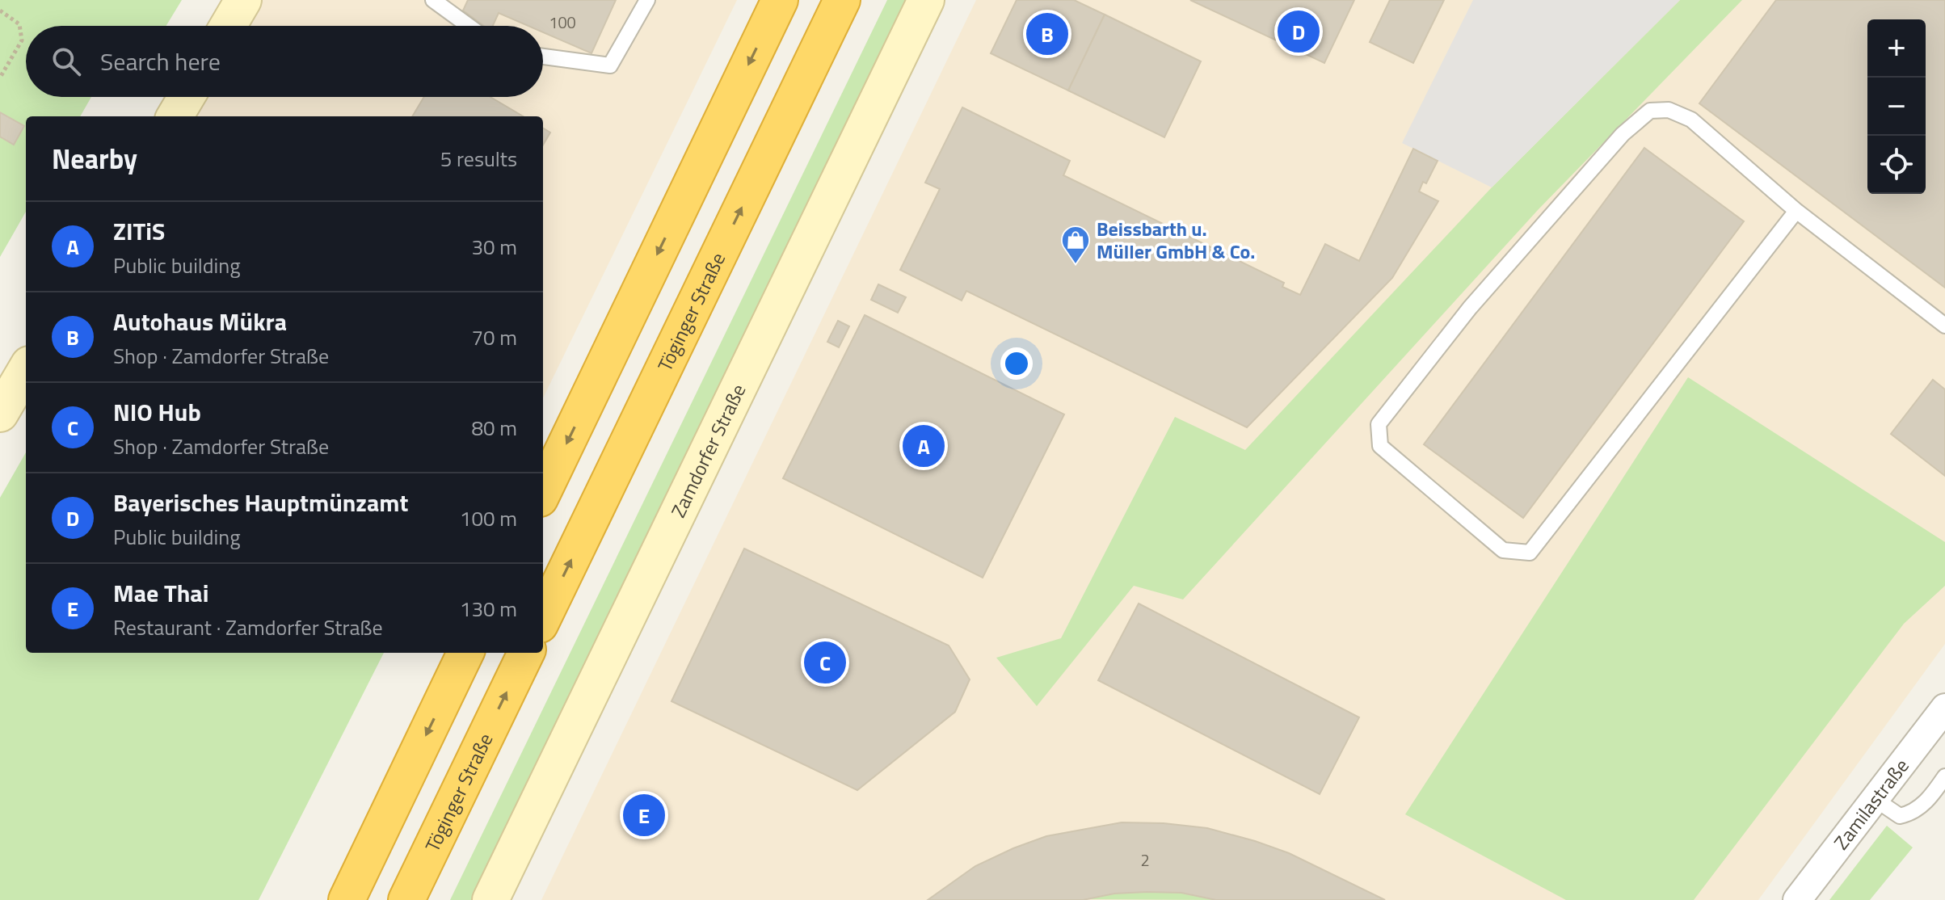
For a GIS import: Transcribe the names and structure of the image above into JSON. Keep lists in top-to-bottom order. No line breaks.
{"streets":{"highway":["Töginger Straße"],"street":["Zamdorfer Straße","Zamilastraße"]},"places":{"shop":["Beissbarth u. Müller GmbH & Co."]},"house_numbers":["100","2"],"page":{"pins":["D","B","A","C","E"],"map_buttons":["+","−"],"search":"Search here","heading":["Nearby","5 results"],"list":[{"mark":"A","name":"ZITiS","note":"Public building","value":"30 m"},{"mark":"B","name":"Autohaus Mükra","note":"Shop · Zamdorfer Straße","value":"70 m"},{"mark":"C","name":"NIO Hub","note":"Shop · Zamdorfer Straße","value":"80 m"},{"mark":"D","name":"Bayerisches Hauptmünzamt","note":"Public building","value":"100 m"},{"mark":"E","name":"Mae Thai","note":"Restaurant · Zamdorfer Straße","value":"130 m"}]}}
